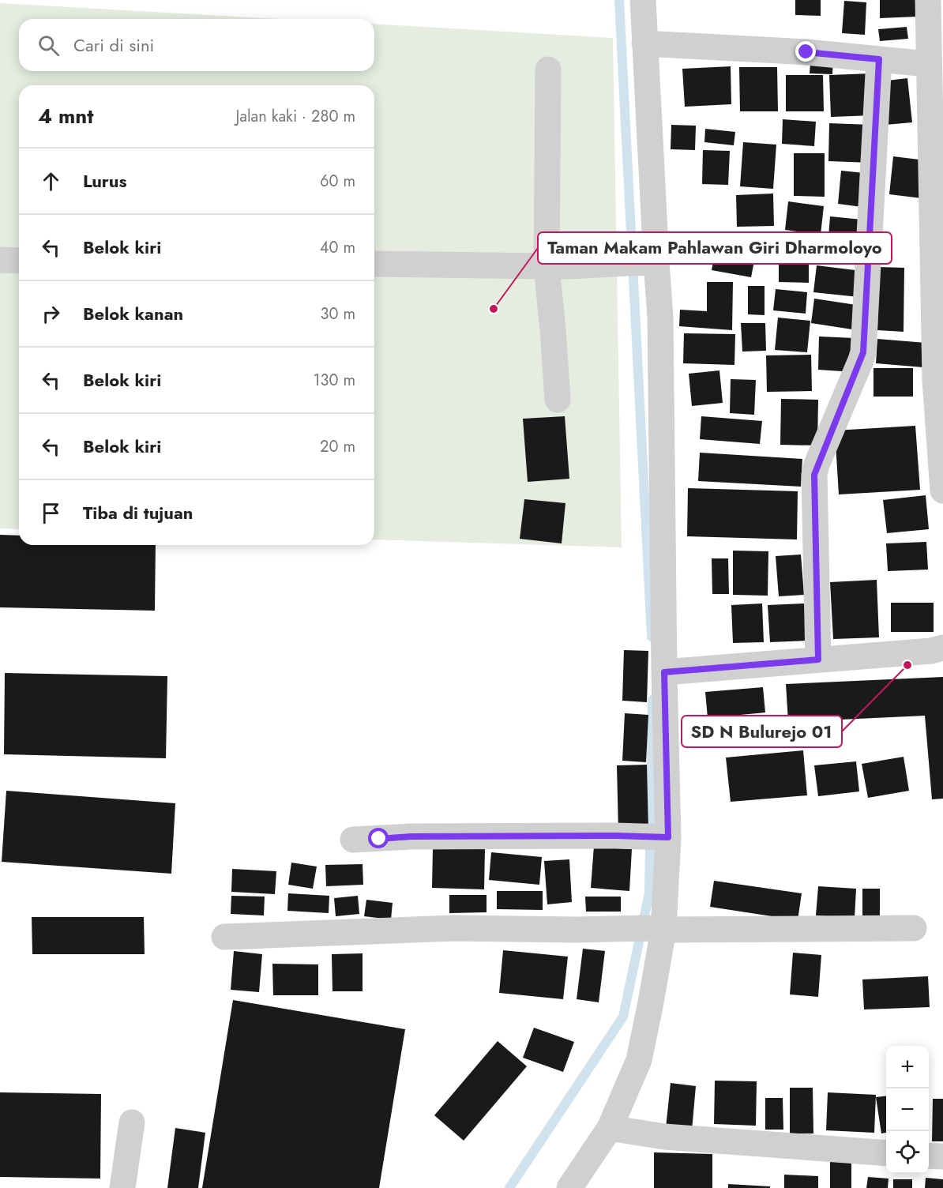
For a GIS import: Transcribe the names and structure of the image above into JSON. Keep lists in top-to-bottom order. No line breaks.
{"places":["Taman Makam Pahlawan Giri Dharmoloyo","SD N Bulurejo 01"],"page":{"search":"Cari di sini","heading":["4 mnt","Jalan kaki · 280 m"],"list":[["Lurus","60 m"],["Belok kiri","40 m"],["Belok kanan","30 m"],["Belok kiri","130 m"],["Belok kiri","20 m"],"Tiba di tujuan"],"map_buttons":["+","−"]}}
